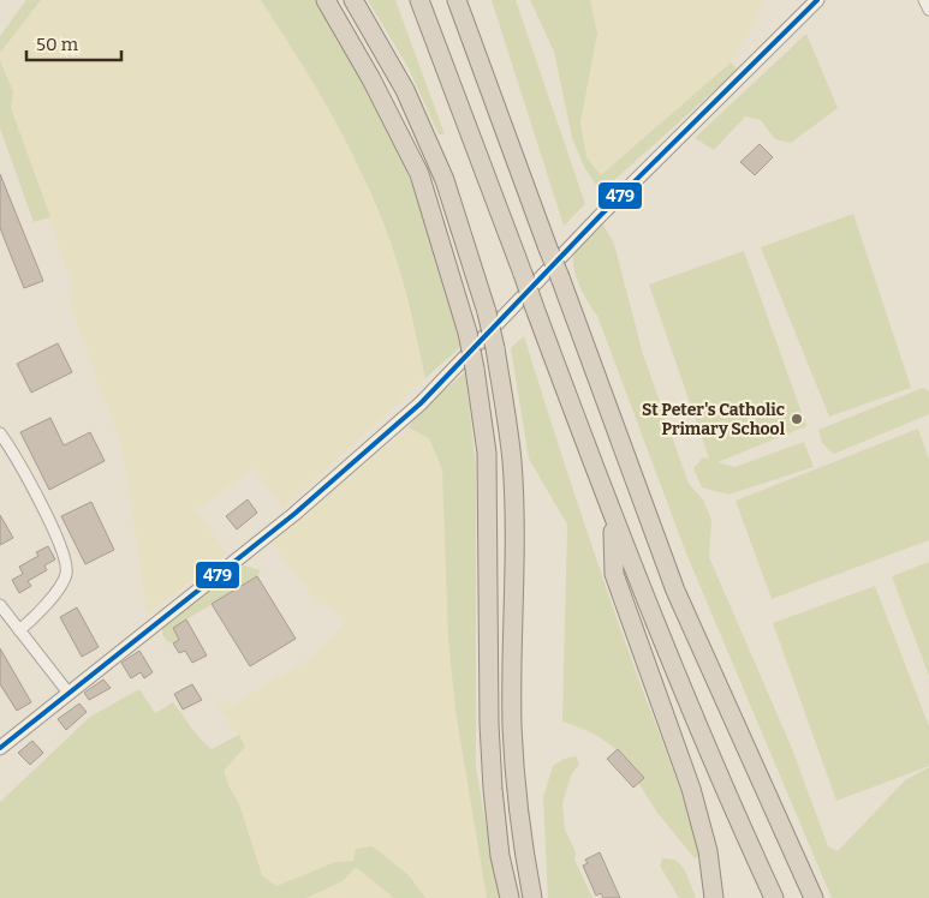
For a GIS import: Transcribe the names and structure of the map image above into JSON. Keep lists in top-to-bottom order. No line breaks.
{"places":["St Peter's Catholic Primary School"],"lines":["transit line 479"],"scale_bar":"50 m"}
